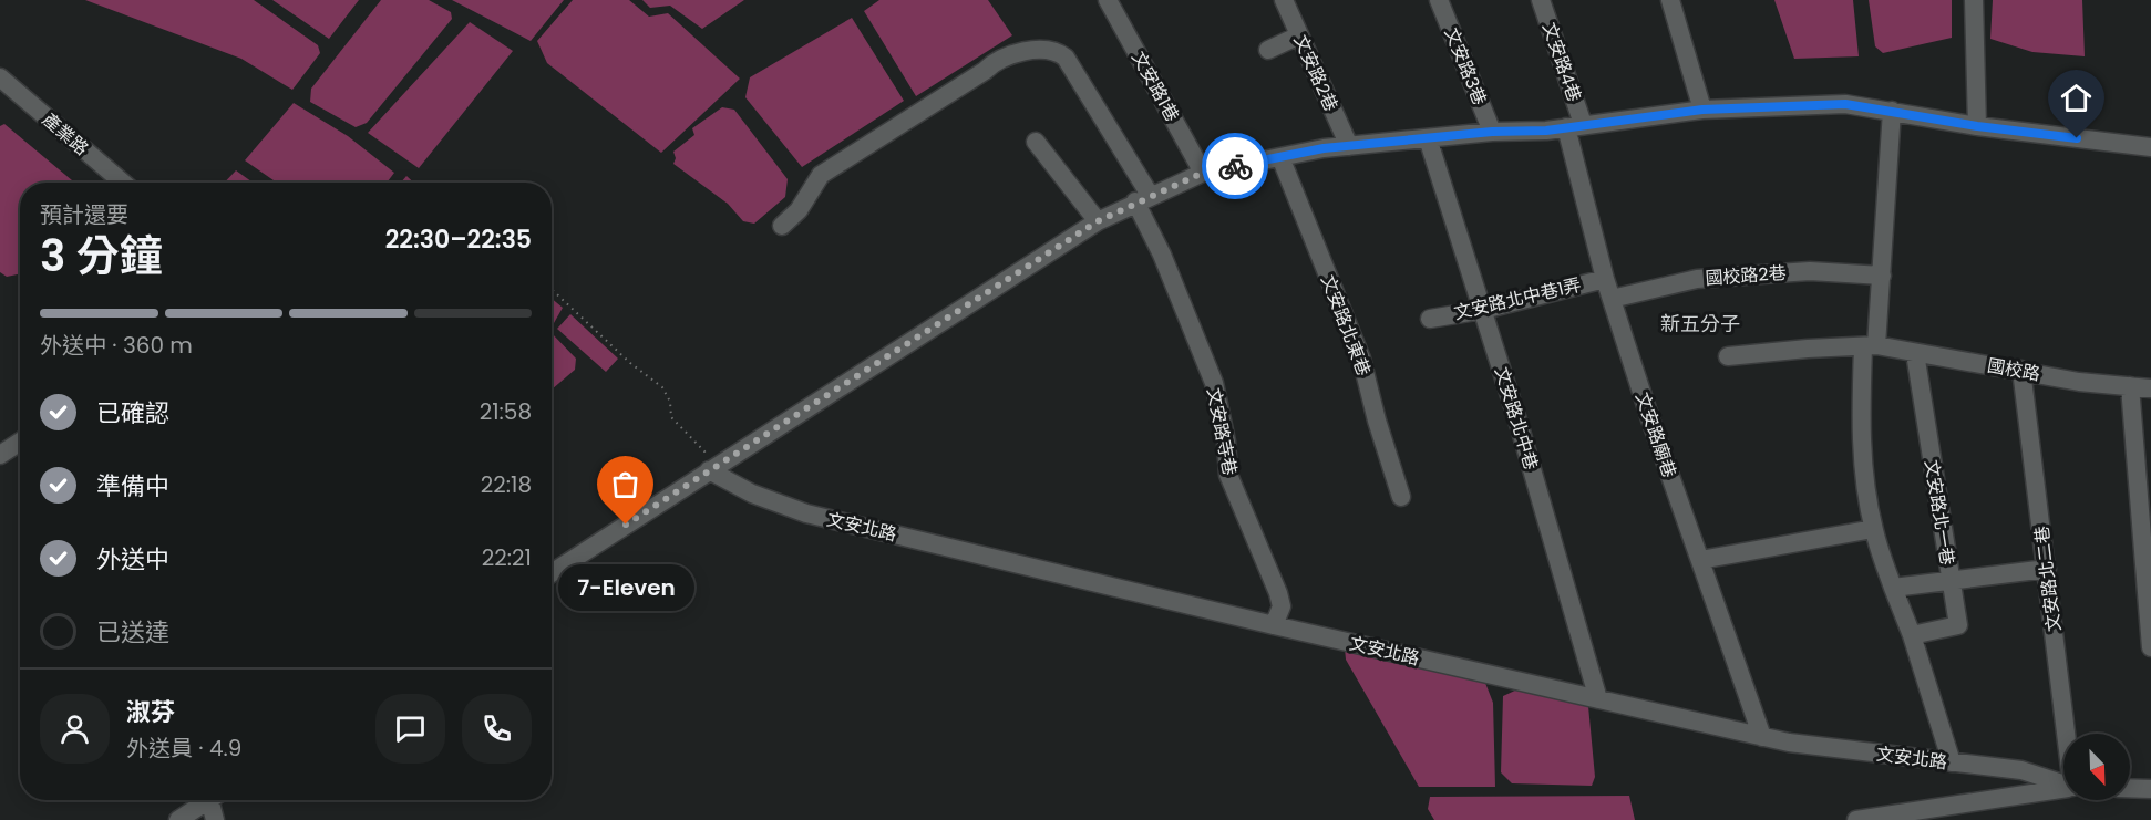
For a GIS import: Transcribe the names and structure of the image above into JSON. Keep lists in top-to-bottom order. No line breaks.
{"streets":{"street":["文安路4巷","文安路3巷","文安路2巷","文安路1巷","產業路","國校路2巷","文安路北中巷1弄","文安路北東巷","國校路","文安路北中巷","文安路寺巷","文安路廟巷","文安路北一巷","文安北路","文安路北二巷"]},"crossings":[["文安路4巷","文安路廟巷"],["國校路2巷","文安路廟巷"],["文安路北中巷1弄","文安路北中巷"],["文安路北中巷1弄","文安路廟巷"],["國校路","文安路北一巷"],["國校路","文安路北二巷"],["文安路北中巷","文安北路"],["文安路寺巷","文安北路"],["文安路廟巷","文安北路"]],"districts":["新五分子"],"places":["7-Eleven"],"north":"bottom right","page":{"heading":["3 分鐘","預計還要","22:30–22:35"],"panel":["淑芬","外送員 · 4.9"],"bar":"外送中 · 360 m","list":[["已確認","21:58"],["準備中","22:18"],["外送中","22:21"],"已送達"],"bubble":"7-Eleven"}}
